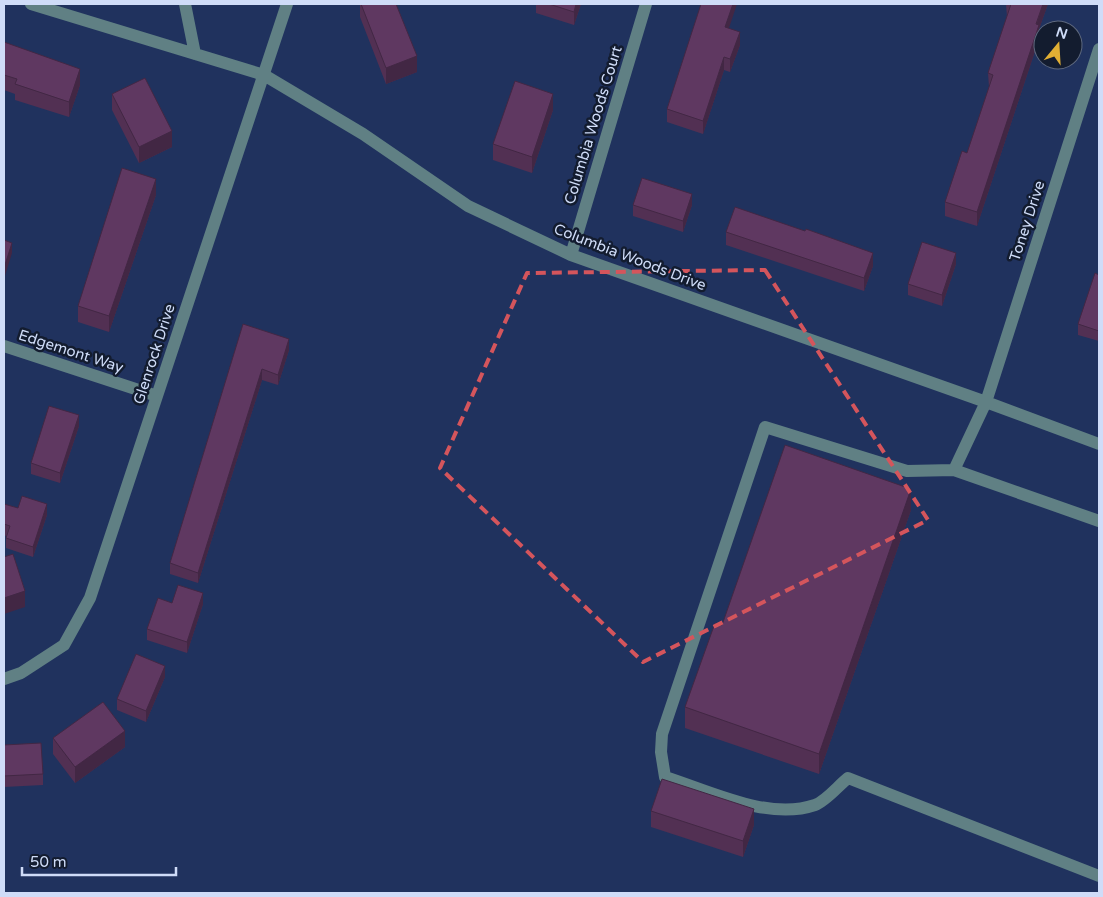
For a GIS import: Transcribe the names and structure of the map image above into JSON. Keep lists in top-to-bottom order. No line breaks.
{"streets":{"street":["Columbia Woods Court","Toney Drive","Columbia Woods Drive","Edgemont Way","Glenrock Drive"]},"crossings":[["Columbia Woods Court","Columbia Woods Drive"],["Toney Drive","Columbia Woods Drive"],["Columbia Woods Drive","Glenrock Drive"],["Edgemont Way","Glenrock Drive"]],"scale_bar":"50 m","north":"top"}
